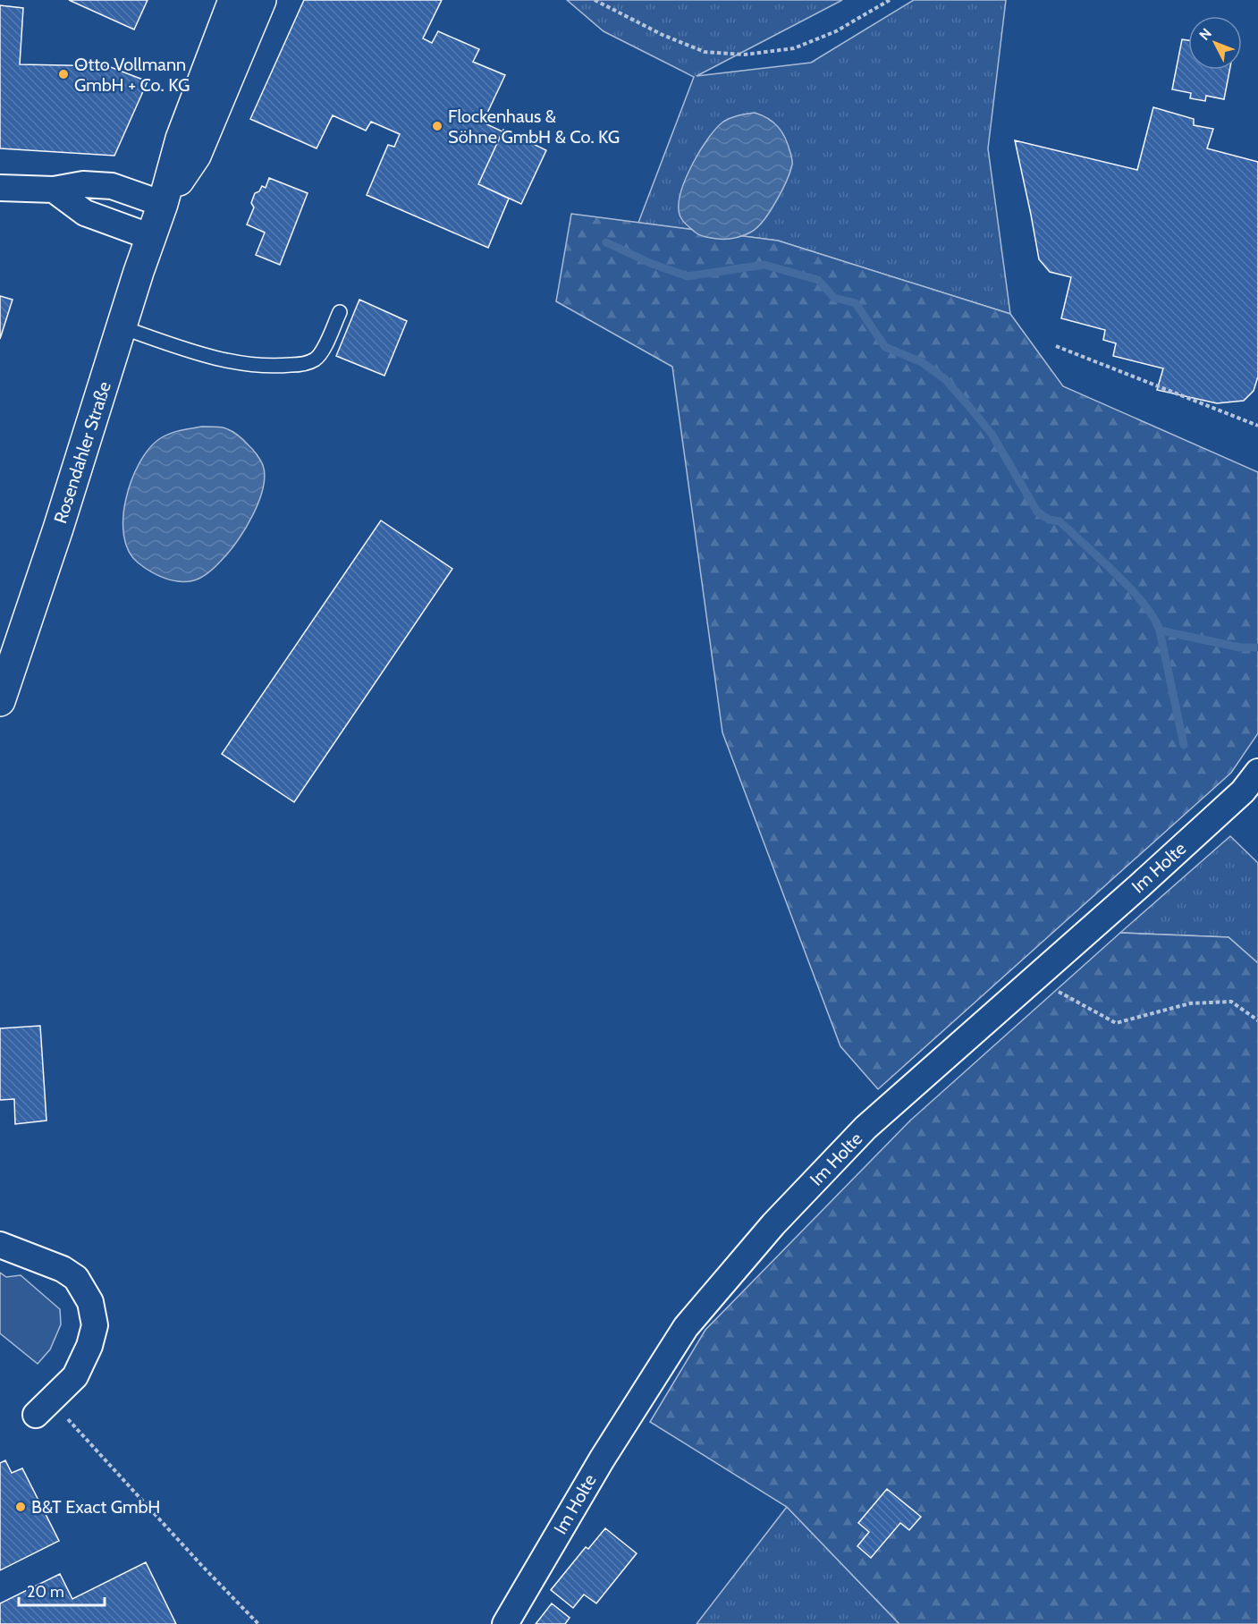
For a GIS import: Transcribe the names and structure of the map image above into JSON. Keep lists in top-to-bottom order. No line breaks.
{"streets":{"main road":["Rosendahler Straße"],"street":["Im Holte"]},"places":["Otto Vollmann GmbH + Co. KG","Flockenhaus & Söhne GmbH & Co. KG","B&T Exact GmbH"],"scale_bar":"20 m","north":"top left"}
